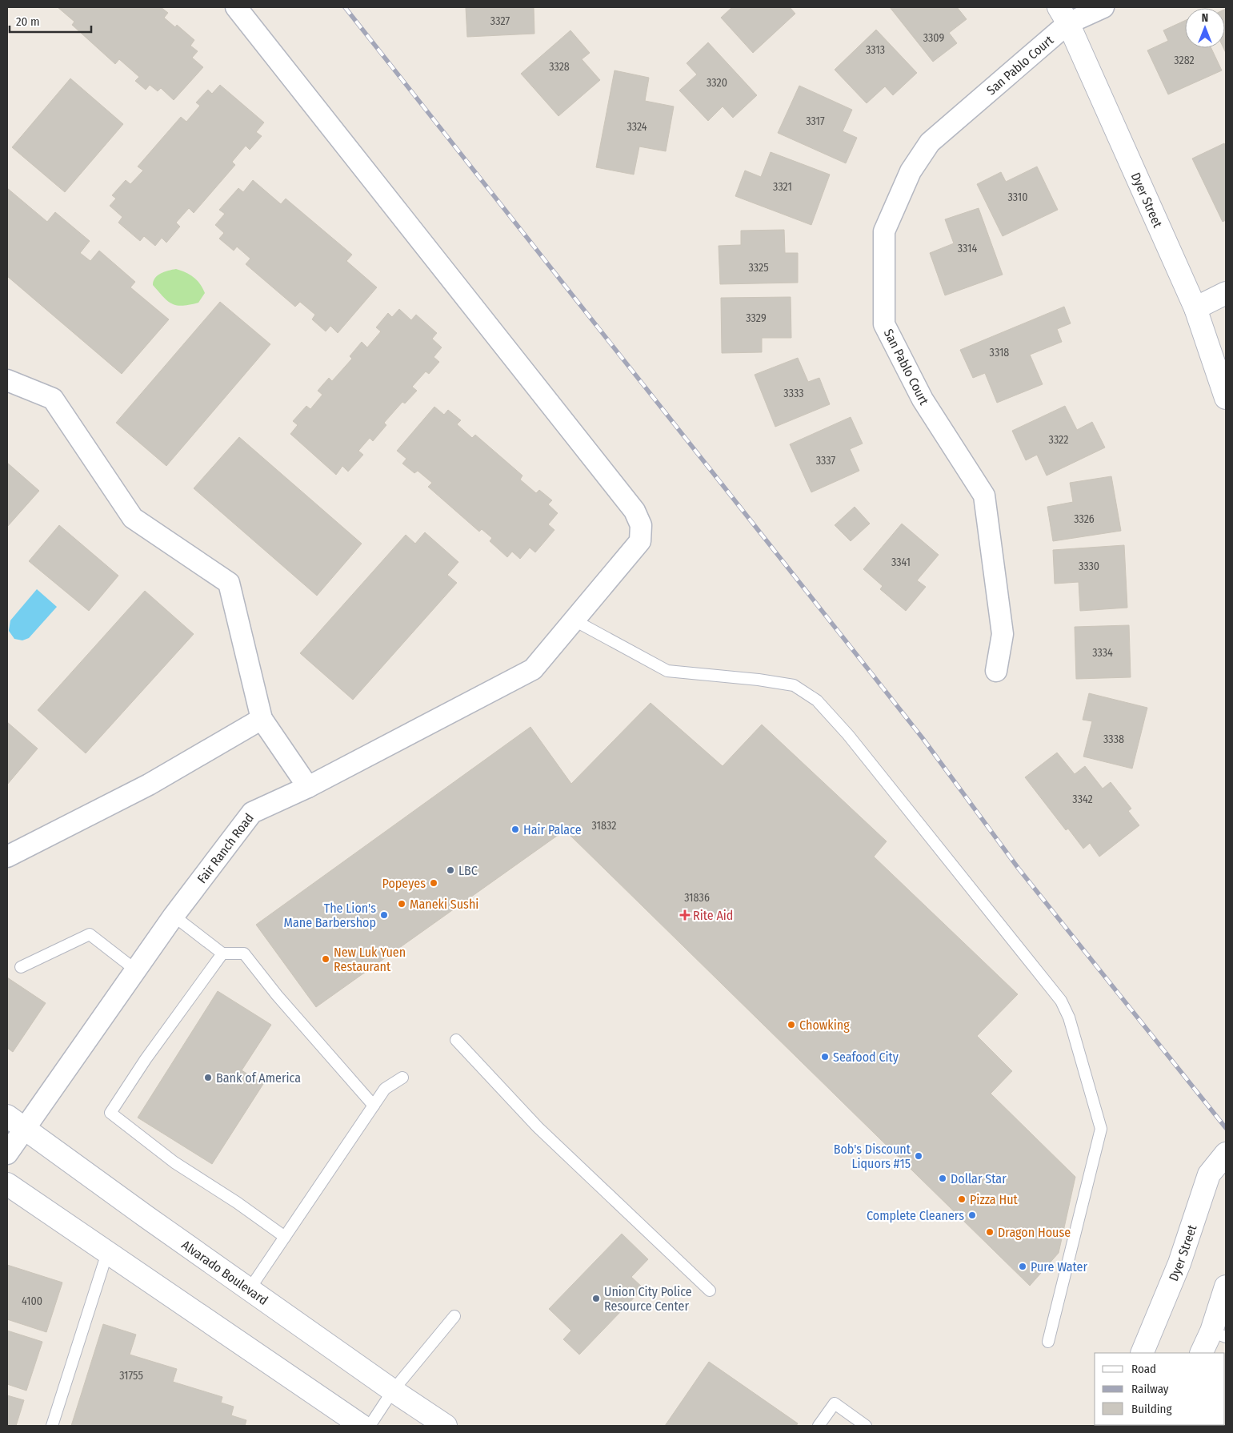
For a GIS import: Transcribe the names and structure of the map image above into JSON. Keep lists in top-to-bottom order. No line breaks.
{"streets":{"main road":["Dyer Street","Alvarado Boulevard"],"street":["San Pablo Court","Fair Ranch Road"]},"crossings":[["San Pablo Court","Dyer Street"],["Fair Ranch Road","Alvarado Boulevard"]],"places":{"other":["Hair Palace","LBC","Popeyes","Maneki Sushi","The Lion's Mane Barbershop","New Luk Yuen Restaurant","Chowking","Seafood City","Bank of America","Bob's Discount Liquors #15","Dollar Star","Pizza Hut","Complete Cleaners","Dragon House","Pure Water","Union City Police Resource Center"],"health":["Rite Aid"]},"house_numbers":["3327","3309","3313","3282","3328","3320","3317","3324","3321","3310","3314","3325","3329","3318","3333","3322","3337","3326","3341","3330","3334","3338","3342","31832","31836","4100","31755"],"legend":["Road","Railway","Building"],"scale_bar":"20 m","north":"top"}
